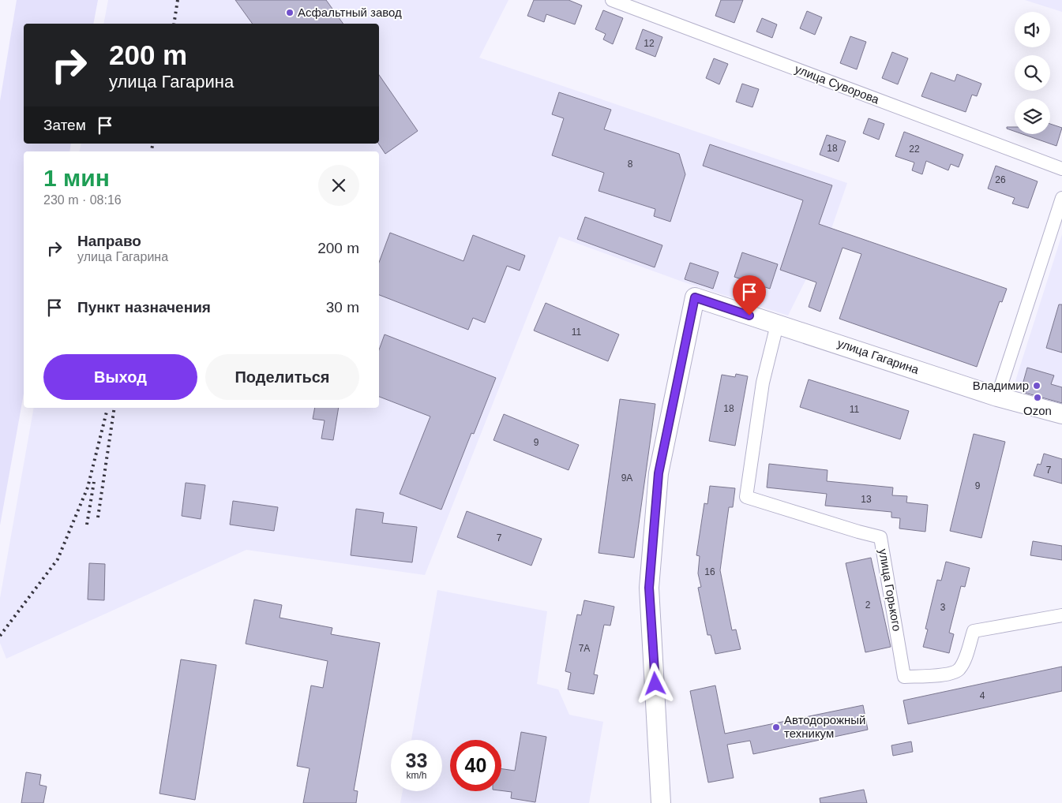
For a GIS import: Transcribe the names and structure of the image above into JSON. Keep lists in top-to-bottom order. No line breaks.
{"streets":{"street":["улица Суворова","улица Гагарина","улица Горького"]},"crossings":[["улица Гагарина","улица Горького"]],"places":["Асфальтный завод","Владимир","Ozon","Автодорожный техникум"],"house_numbers":["12","18","22","8","26","11","18","11","9","7","9А","9","13","7","16","2","3","7А","4"],"page":{"turn":["200 m","улица Гагарина"],"then":"Затем","heading":["1 мин","230 m · 08:16"],"list":[{"name":"Направо","note":"улица Гагарина","value":"200 m"},{"name":"Пункт назначения","value":"30 m"}],"buttons":["Выход","Поделиться"],"speed":"33 km/h","limit":"40"}}
